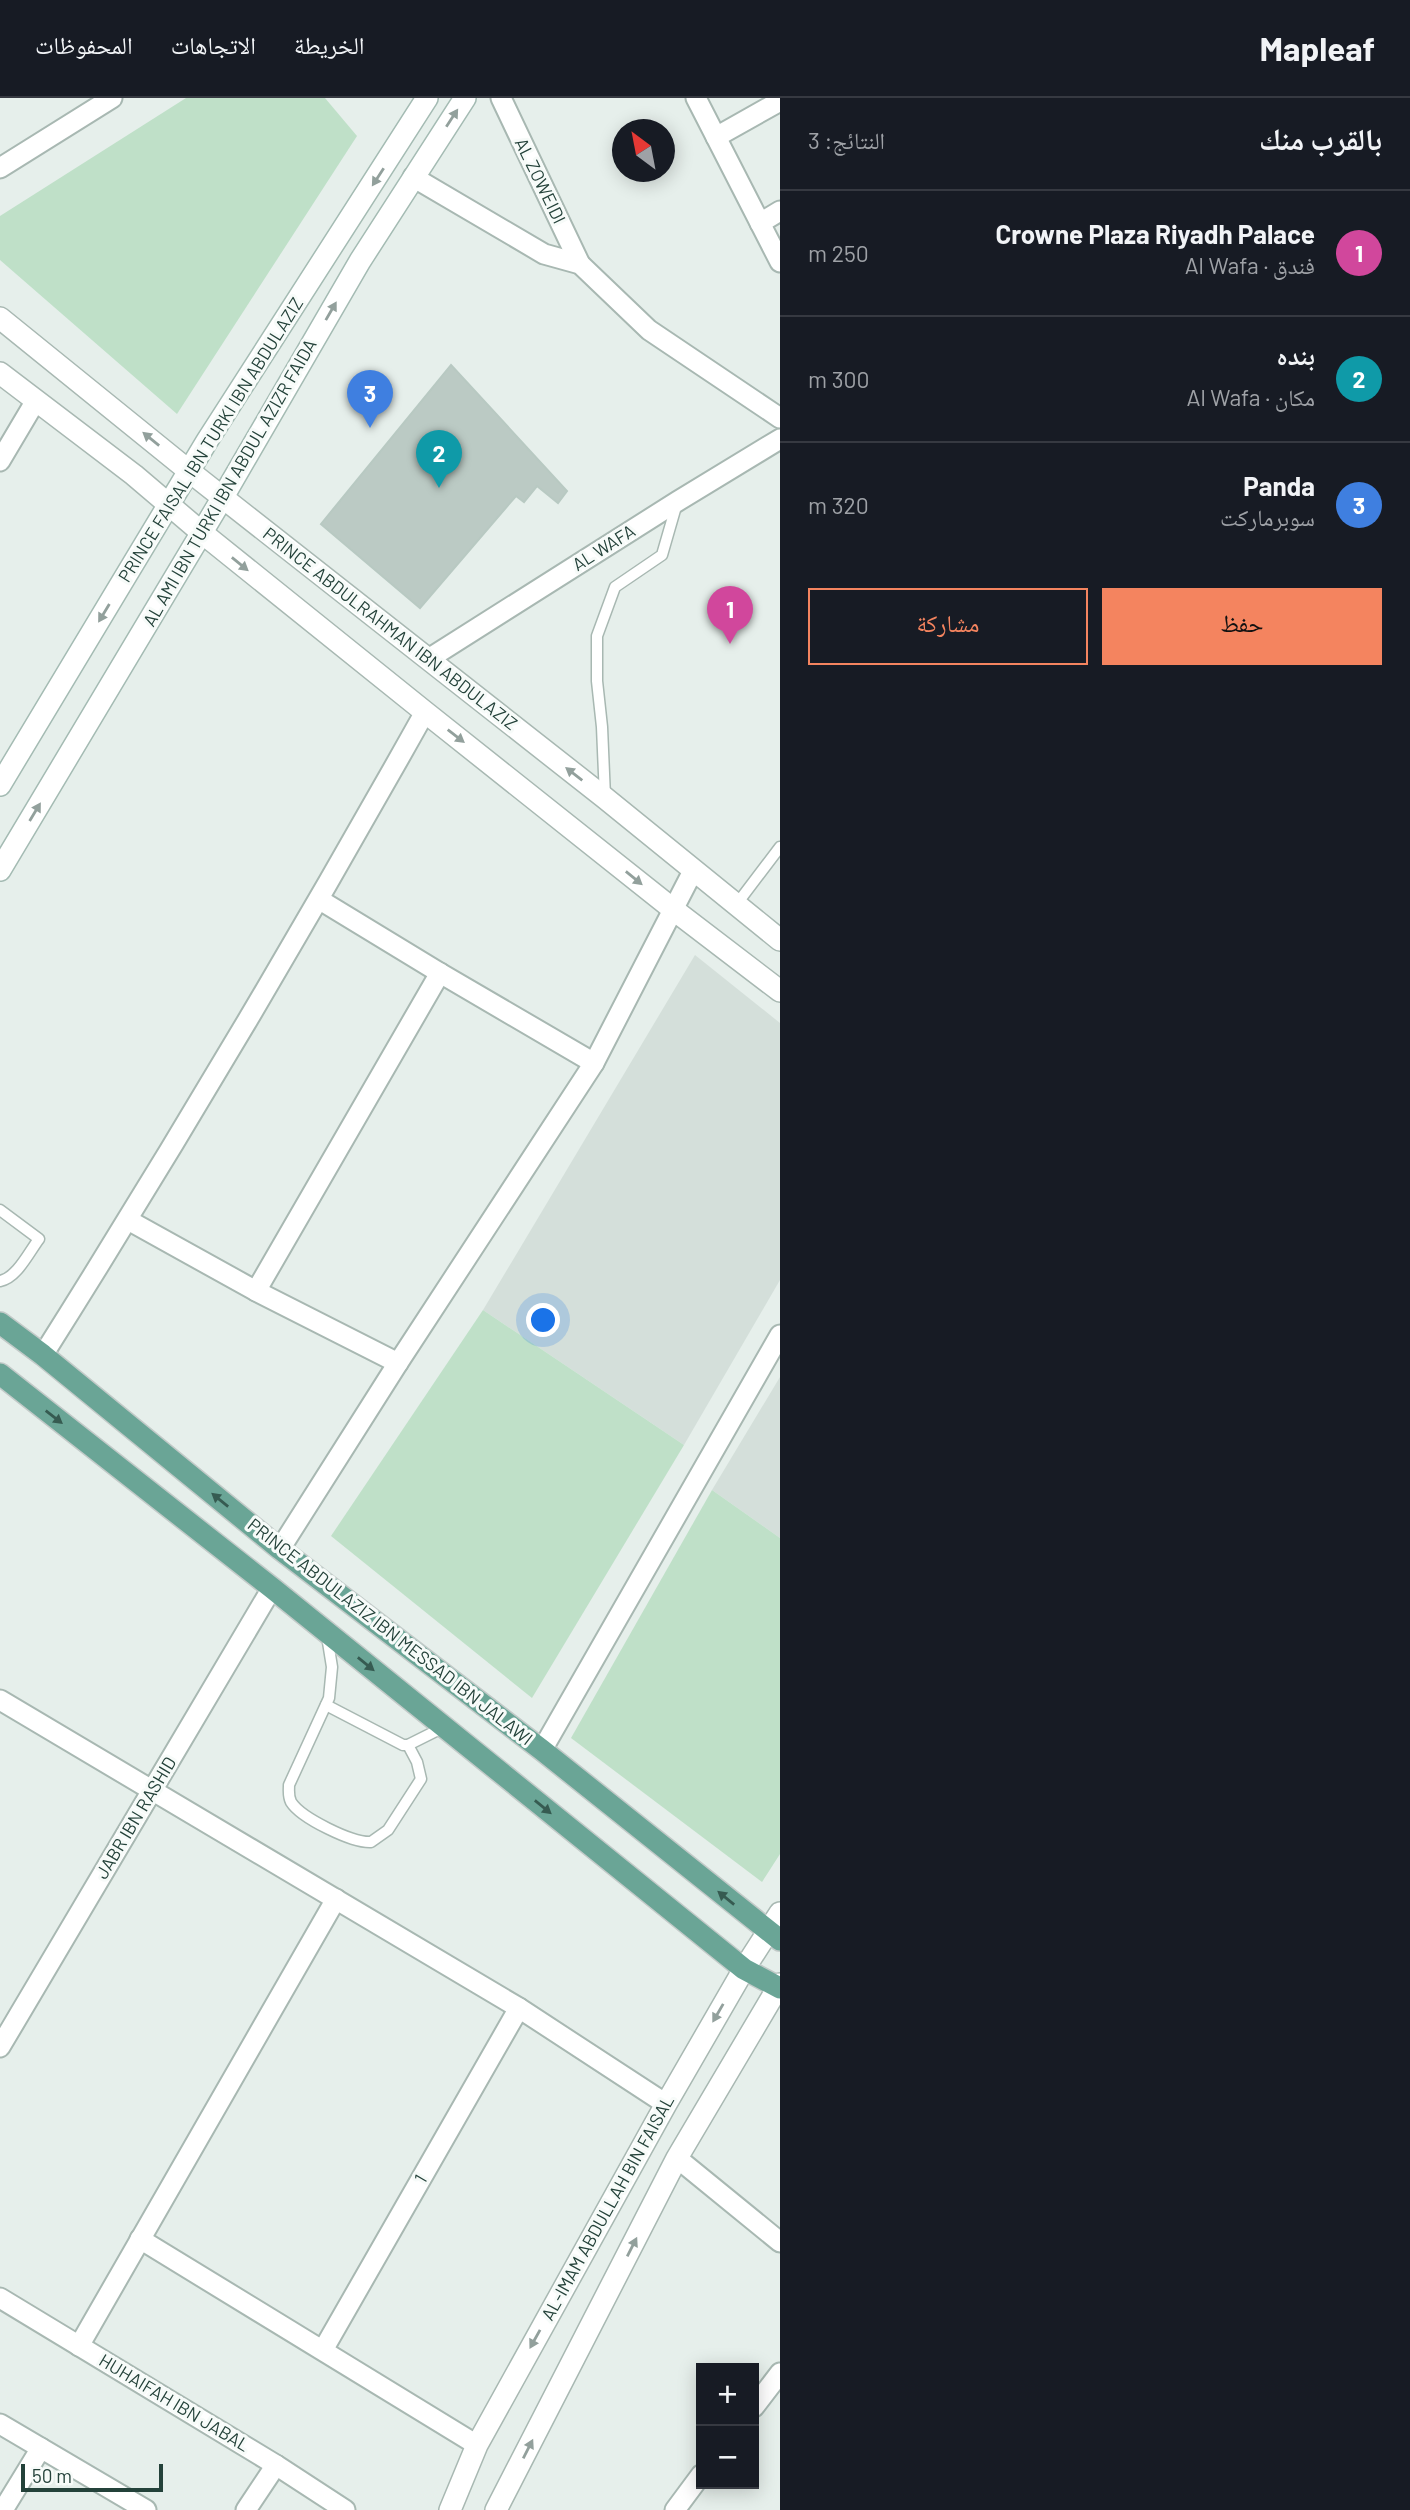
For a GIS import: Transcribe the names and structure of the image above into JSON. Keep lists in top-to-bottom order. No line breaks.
{"streets":{"main road":["PRINCE ABDULAZIZ IBN MESSAD IBN JALAWI"],"street":["AL ZOWEIDI","PRINCE FAISAL IBN TURKI IBN ABDULAZIZ","AL AMI IBN TURKI IBN ABDUL AZIZR FAIDA","AL WAFA","PRINCE ABDULRAHMAN IBN ABDULAZIZ","JABR IBN RASHID","1","AL-IMAM ABDULLAH BIN FAISAL","HUHAIFAH IBN JABAL"]},"crossings":[["PRINCE FAISAL IBN TURKI IBN ABDULAZIZ","PRINCE ABDULRAHMAN IBN ABDULAZIZ"],["AL AMI IBN TURKI IBN ABDUL AZIZR FAIDA","PRINCE ABDULRAHMAN IBN ABDULAZIZ"],["AL WAFA","PRINCE ABDULRAHMAN IBN ABDULAZIZ"],["PRINCE ABDULAZIZ IBN MESSAD IBN JALAWI","AL-IMAM ABDULLAH BIN FAISAL"]],"one_way":["PRINCE FAISAL IBN TURKI IBN ABDULAZIZ","AL AMI IBN TURKI IBN ABDUL AZIZR FAIDA"],"scale_bar":"50 m","north":"top left","page":{"header":"Mapleaf","nav":["الخريطة","الاتجاهات","المحفوظات"],"heading":["بالقرب منك","النتائج: 3"],"list":[{"mark":"1","name":"Crowne Plaza Riyadh Palace","note":"فندق · Al Wafa","value":"250 m"},{"mark":"2","name":"بنده","note":"مكان · Al Wafa","value":"300 m"},{"mark":"3","name":"Panda","note":"سوبرماركت","value":"320 m"}],"pins":["3","2","1"],"buttons":["حفظ","مشاركة"],"map_buttons":["+","−"],"scale":"50 m"}}
